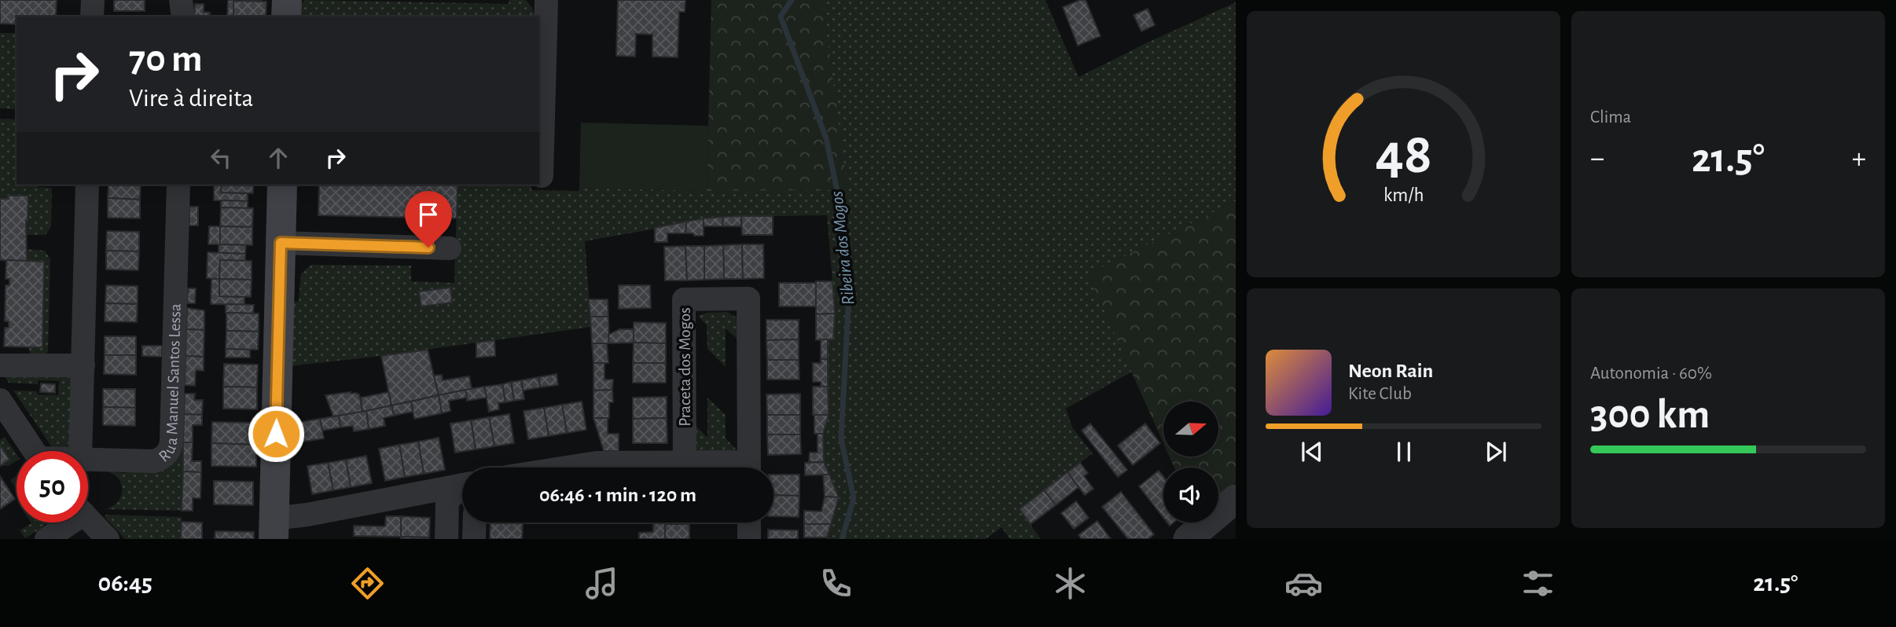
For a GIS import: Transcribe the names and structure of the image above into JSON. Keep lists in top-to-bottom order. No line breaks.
{"streets":{"street":["Praceta dos Mogos","Rua Manuel Santos Lessa"]},"water":["Ribeira dos Mogos"],"north":"right","page":{"tile":["Clima",["Autonomia · 60%","300 km"]],"turn":["70 m","Vire à direita"],"heat":["−","21.5°","+"],"song":["Neon Rain","Kite Club"],"limit":"50","trip":"06:46 · 1 min · 120 m","tabs":["06:45","21.5°"],"gauge":["48","km/h"]}}
